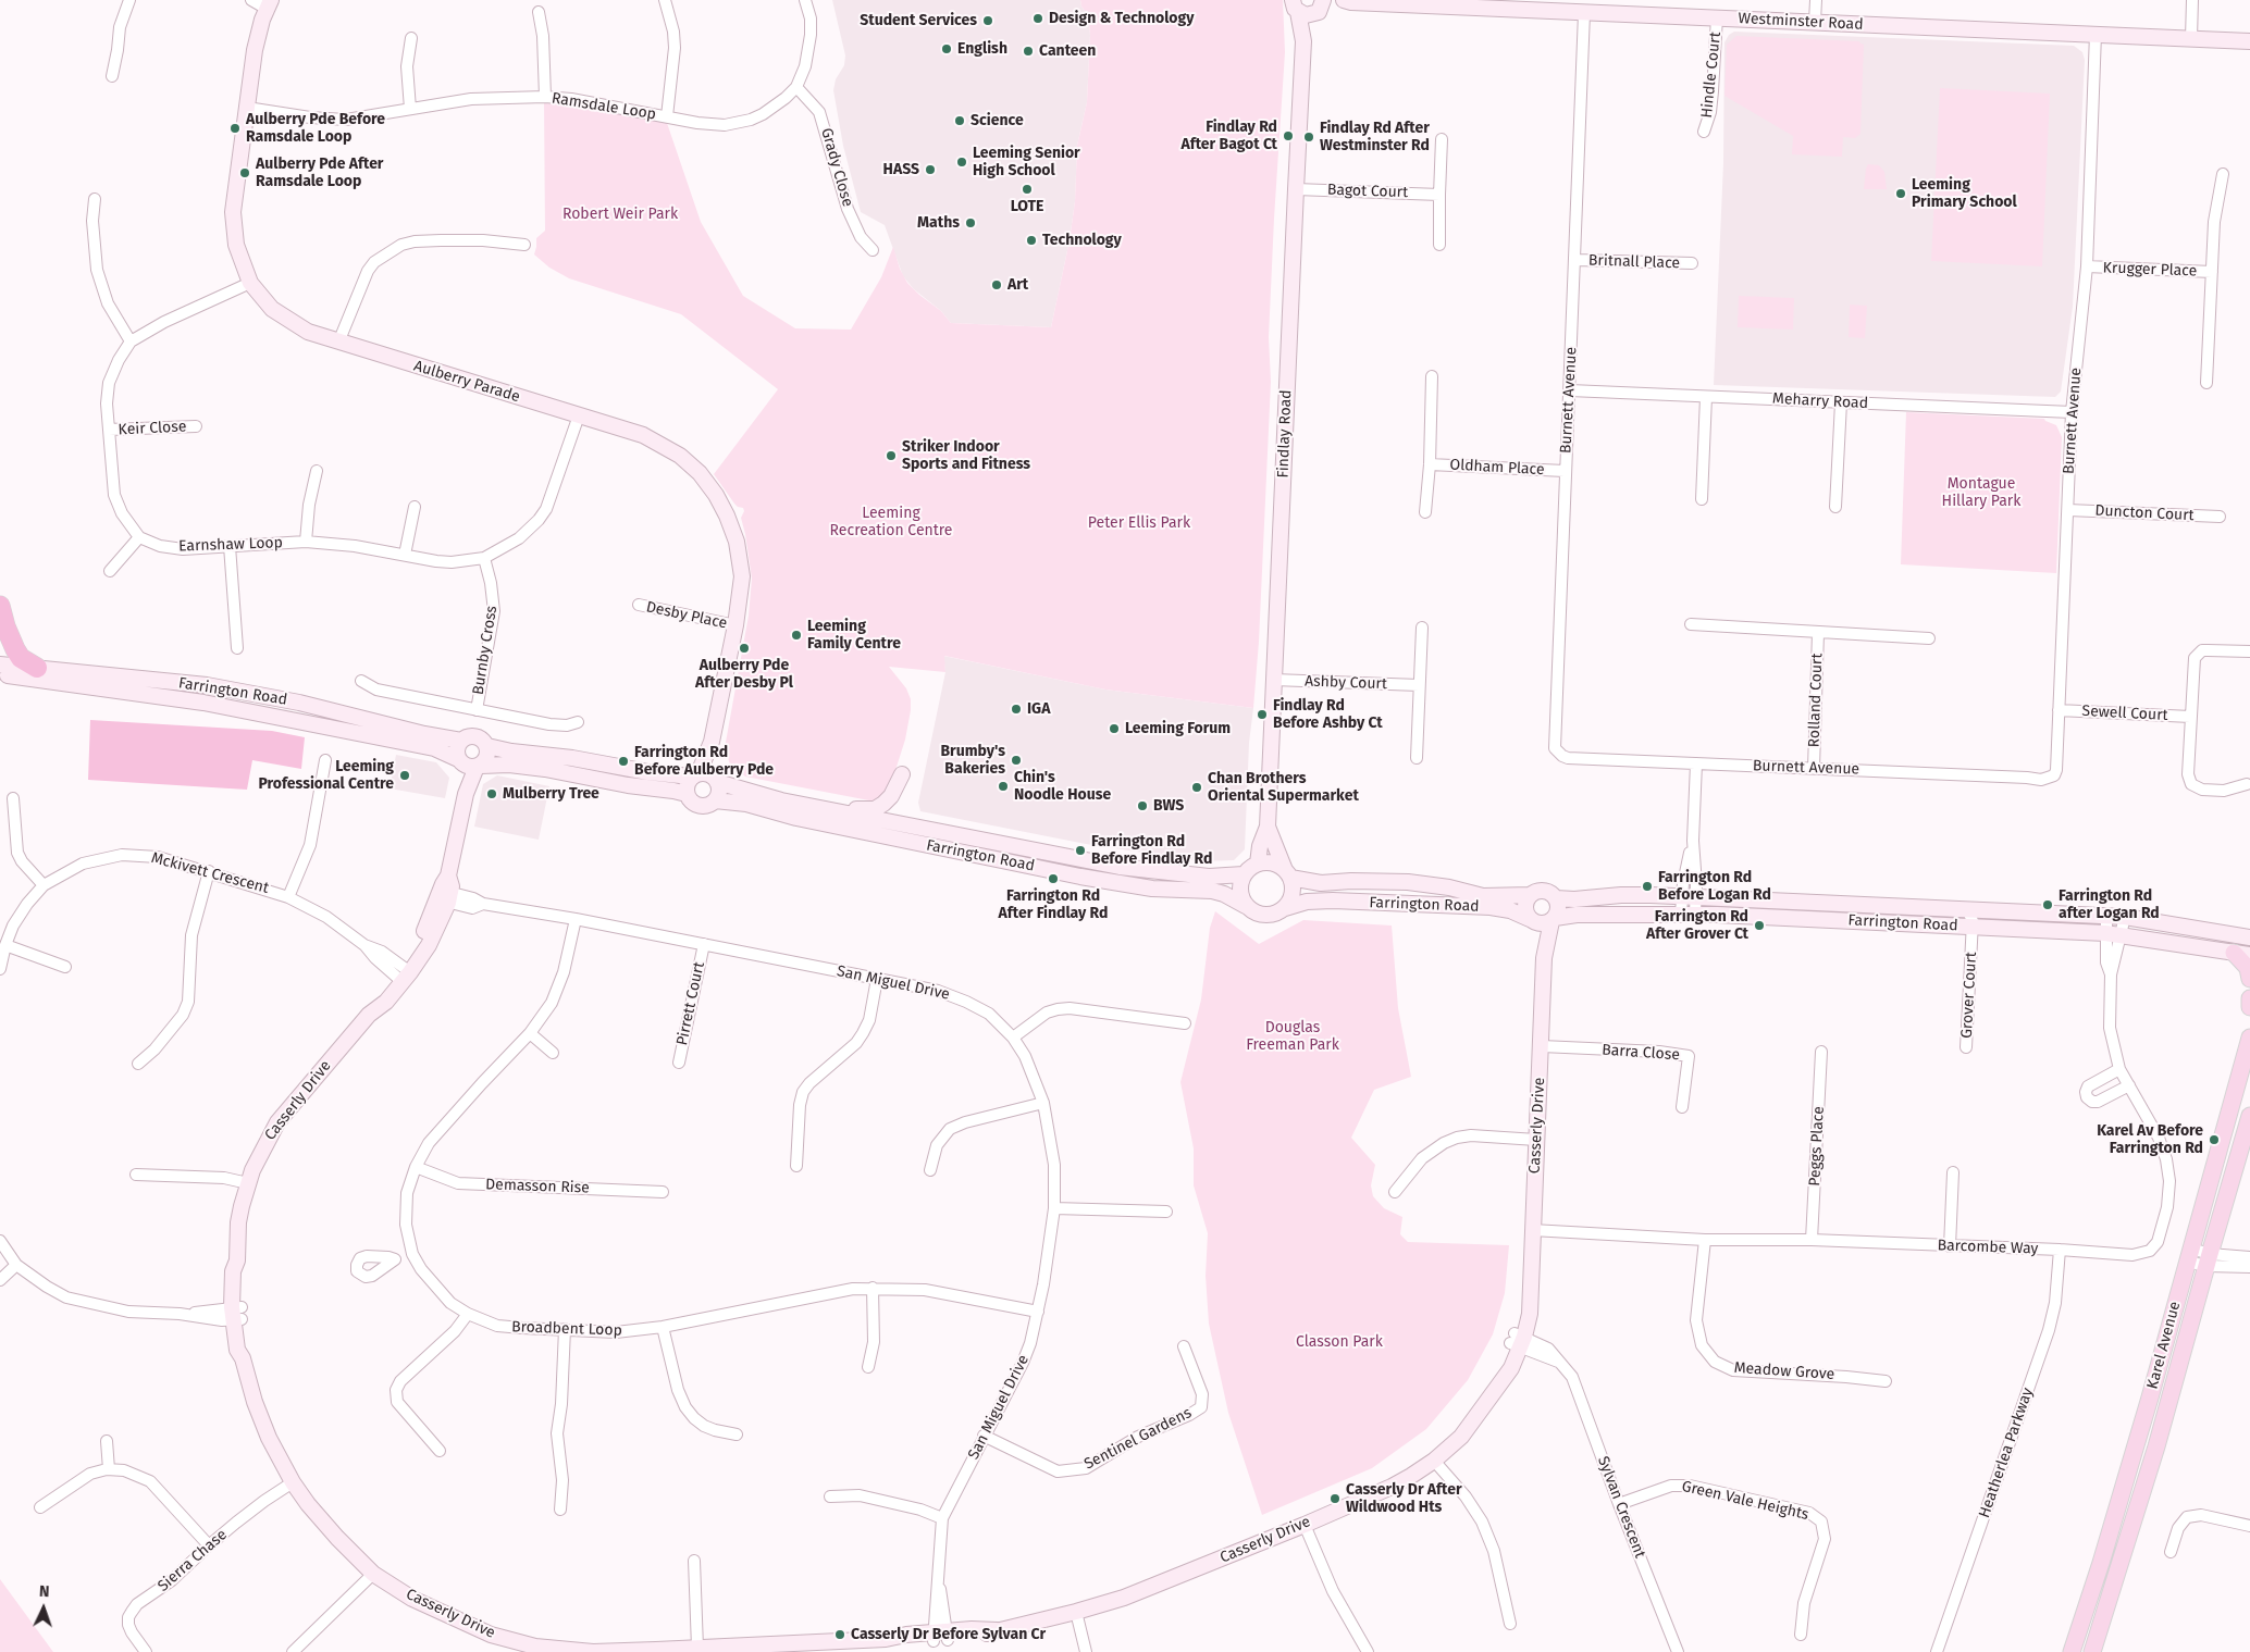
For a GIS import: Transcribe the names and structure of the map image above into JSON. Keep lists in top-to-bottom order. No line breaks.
{"streets":{"main road":["Westminster Road","Aulberry Parade","Findlay Road","Farrington Road","Casserly Drive","Karel Avenue"],"street":["Hindle Court","Ramsdale Loop","Grady Close","Bagot Court","Britnall Place","Krugger Place","Burnett Avenue","Meharry Road","Keir Close","Oldham Place","Duncton Court","Earnshaw Loop","Desby Place","Burnby Cross","Ashby Court","Rolland Court","Sewell Court","Mckivett Crescent","San Miguel Drive","Grover Court","Pirrett Court","Barra Close","Peggs Place","Demasson Rise","Barcombe Way","Broadbent Loop","Meadow Grove","Sentinel Gardens","Heatherlea Parkway","Green Vale Heights","Sylvan Crescent","Sierra Chase"]},"crossings":[["Westminster Road","Hindle Court"],["Westminster Road","Burnett Avenue"],["Westminster Road","Findlay Road"],["Ramsdale Loop","Grady Close"],["Ramsdale Loop","Aulberry Parade"],["Bagot Court","Findlay Road"],["Britnall Place","Burnett Avenue"],["Krugger Place","Burnett Avenue"],["Aulberry Parade","Earnshaw Loop"],["Aulberry Parade","Desby Place"],["Aulberry Parade","Farrington Road"],["Burnett Avenue","Meharry Road"],["Burnett Avenue","Oldham Place"],["Burnett Avenue","Duncton Court"],["Burnett Avenue","Rolland Court"],["Burnett Avenue","Sewell Court"],["Findlay Road","Ashby Court"],["Findlay Road","Farrington Road"],["Earnshaw Loop","Burnby Cross"],["Farrington Road","Grover Court"],["Farrington Road","Casserly Drive"],["Farrington Road","Barcombe Way"],["Mckivett Crescent","Casserly Drive"],["San Miguel Drive","Pirrett Court"],["San Miguel Drive","Casserly Drive"],["San Miguel Drive","Broadbent Loop"],["San Miguel Drive","Sentinel Gardens"],["Barra Close","Casserly Drive"],["Casserly Drive","Barcombe Way"],["Casserly Drive","Sylvan Crescent"],["Casserly Drive","Sierra Chase"],["Peggs Place","Barcombe Way"],["Demasson Rise","Broadbent Loop"],["Barcombe Way","Meadow Grove"],["Barcombe Way","Heatherlea Parkway"],["Green Vale Heights","Sylvan Crescent"]],"parks":["Robert Weir Park","Montague Hillary Park","Leeming Recreation Centre","Peter Ellis Park","Douglas Freeman Park","Classon Park"],"places":["Design & Technology","Student Services","English","Canteen","Science","Aulberry Pde Before Ramsdale Loop","Findlay Rd After Bagot Ct","Findlay Rd After Westminster Rd","Leeming Senior High School","HASS","Aulberry Pde After Ramsdale Loop","LOTE","Leeming Primary School","Maths","Technology","Art","Striker Indoor Sports and Fitness","Leeming Family Centre","Aulberry Pde After Desby Pl","IGA","Findlay Rd Before Ashby Ct","Leeming Forum","Brumby's Bakeries","Farrington Rd Before Aulberry Pde","Leeming Professional Centre","Chin's Noodle House","Chan Brothers Oriental Supermarket","Mulberry Tree","BWS","Farrington Rd Before Findlay Rd","Farrington Rd After Findlay Rd","Farrington Rd Before Logan Rd","Farrington Rd after Logan Rd","Farrington Rd After Grover Ct","Karel Av Before Farrington Rd","Casserly Dr After Wildwood Hts","Casserly Dr Before Sylvan Cr"],"north":"top"}
